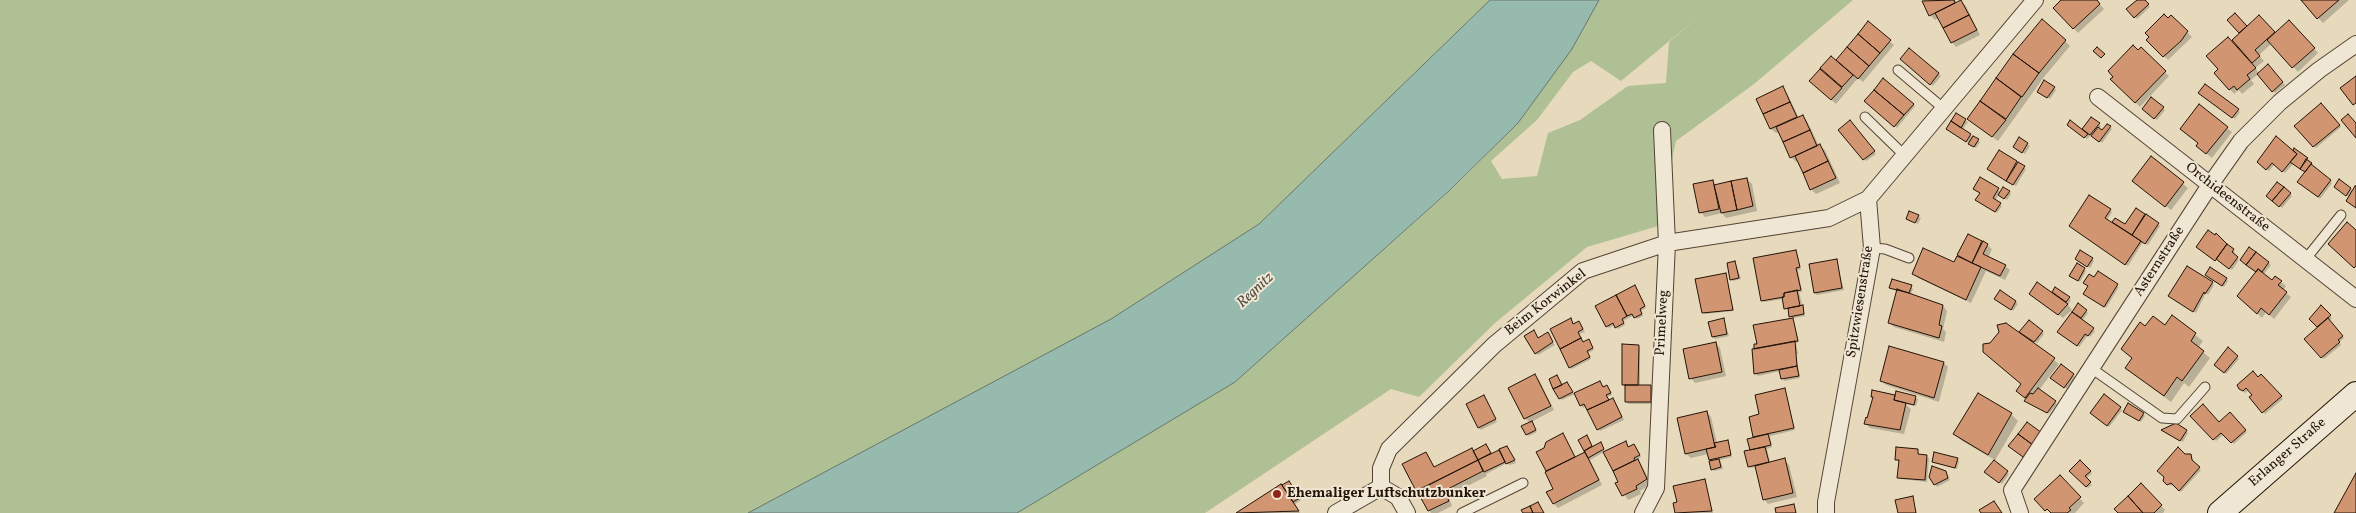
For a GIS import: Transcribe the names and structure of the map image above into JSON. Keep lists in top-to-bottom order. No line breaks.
{"streets":{"main road":["Erlanger Straße"],"street":["Orchideenstraße","Asternstraße","Spitzwiesenstraße","Beim Korwinkel","Primelweg"]},"crossings":[["Orchideenstraße","Asternstraße"],["Spitzwiesenstraße","Beim Korwinkel"],["Beim Korwinkel","Primelweg"]],"water":["Regnitz"],"places":["Ehemaliger Luftschutzbunker"]}
